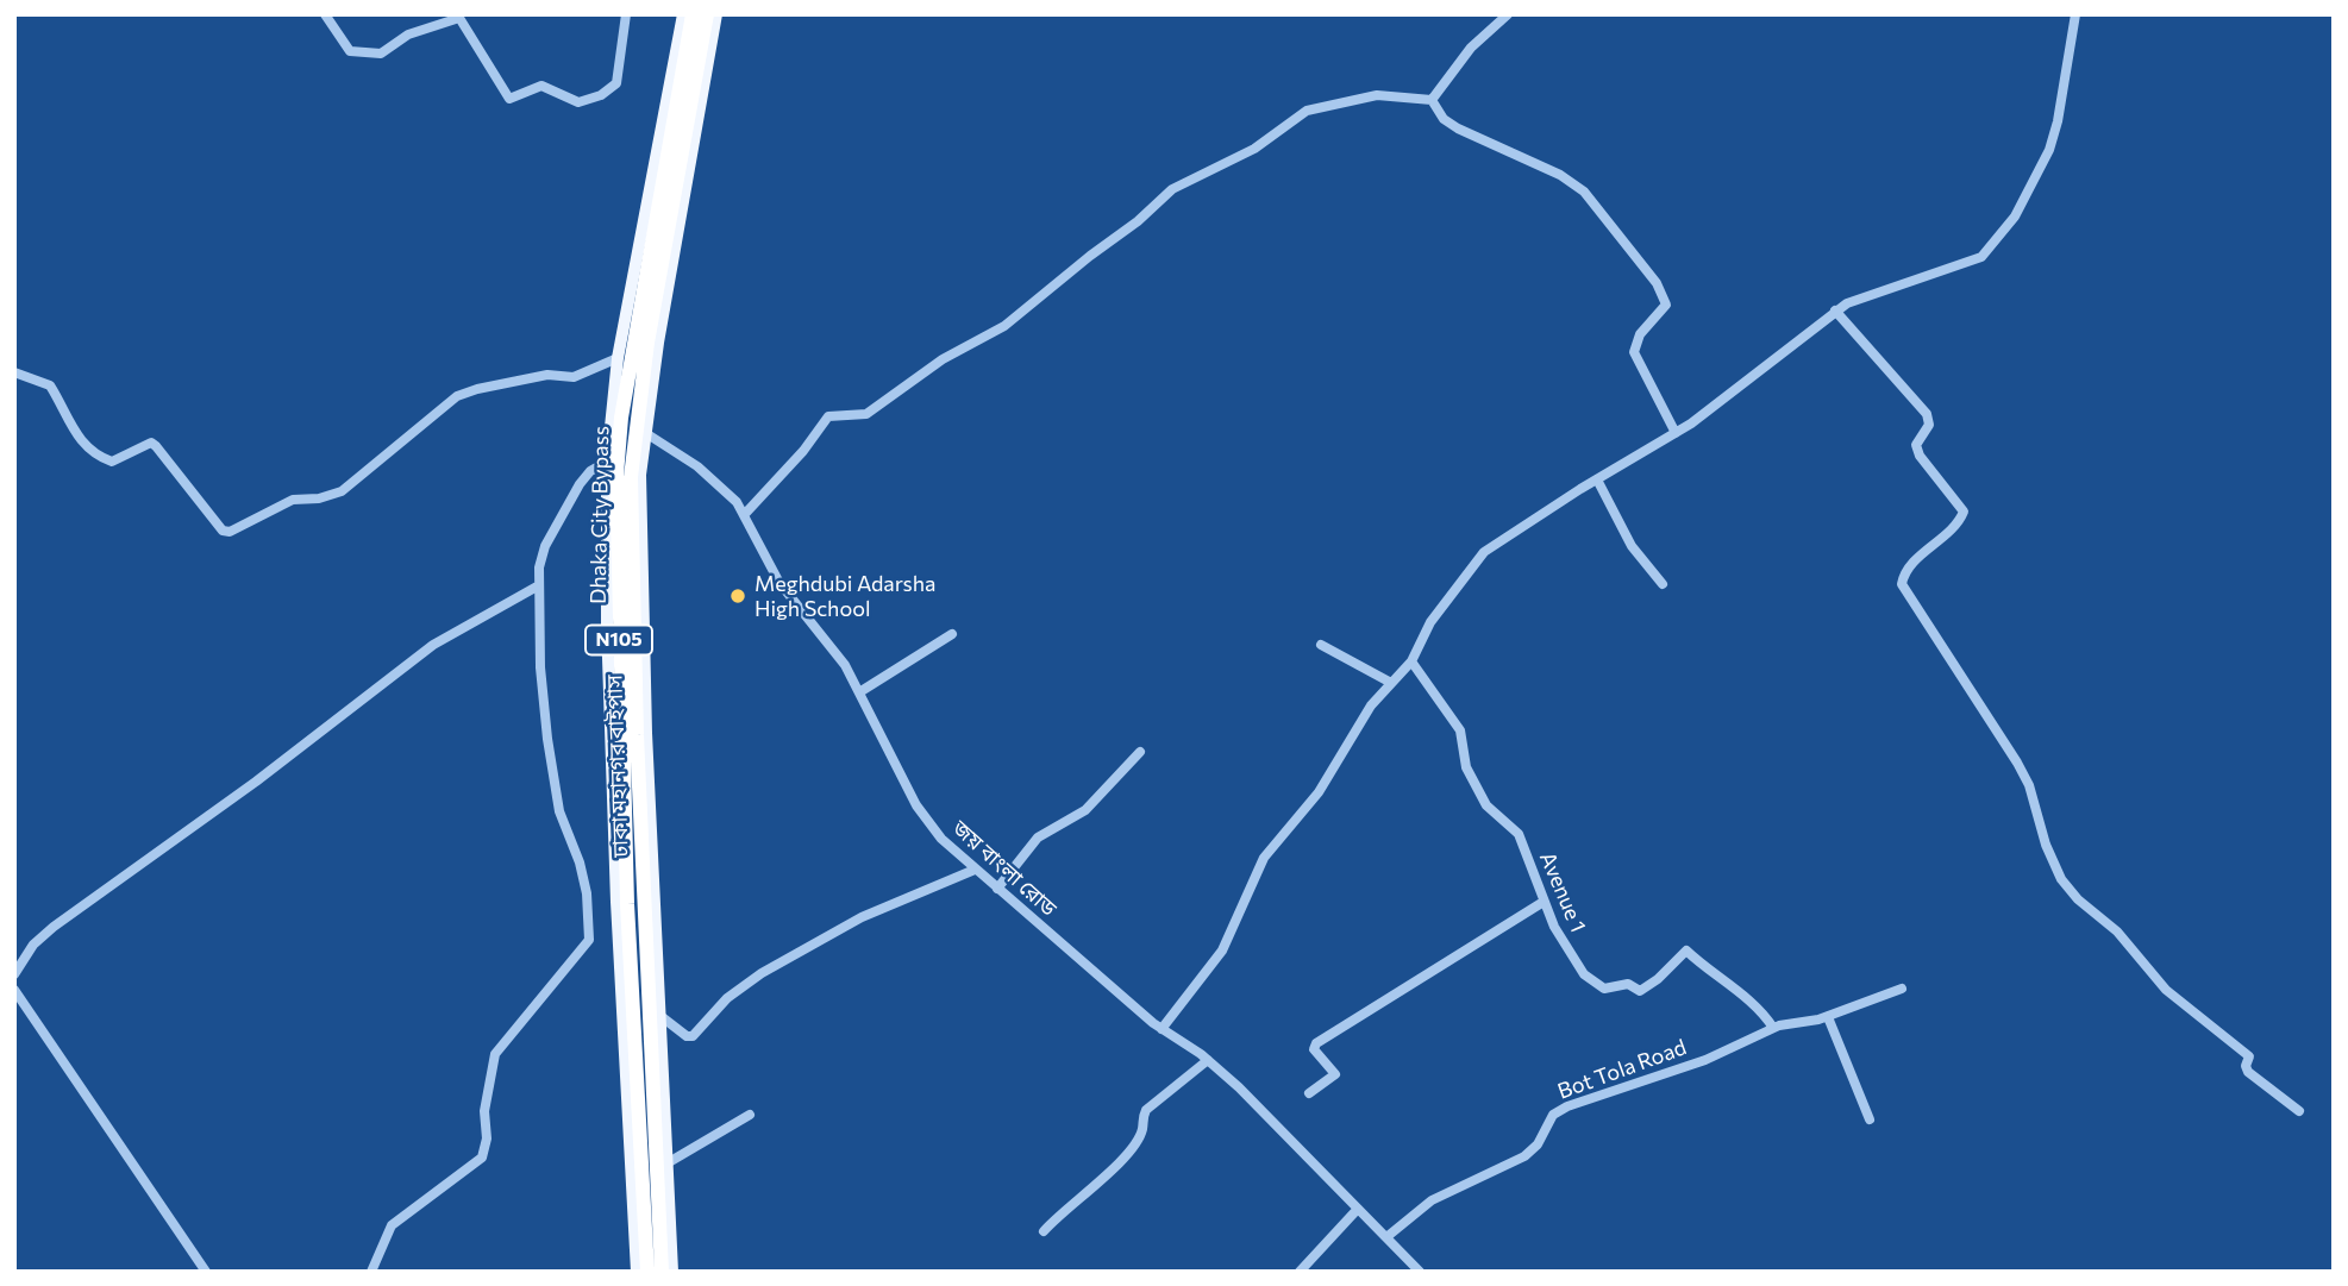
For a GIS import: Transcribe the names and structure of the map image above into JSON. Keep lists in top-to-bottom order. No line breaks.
{"streets":{"highway":["Dhaka City Bypass","N105","ঢাকা মহানগর বাইপাস"],"street":["জয় বাংলা রোড","Avenue 1","Bot Tola Road"]},"crossings":[["জয় বাংলা রোড","Bot Tola Road"],["Avenue 1","Bot Tola Road"]],"places":["Meghdubi Adarsha High School"]}
